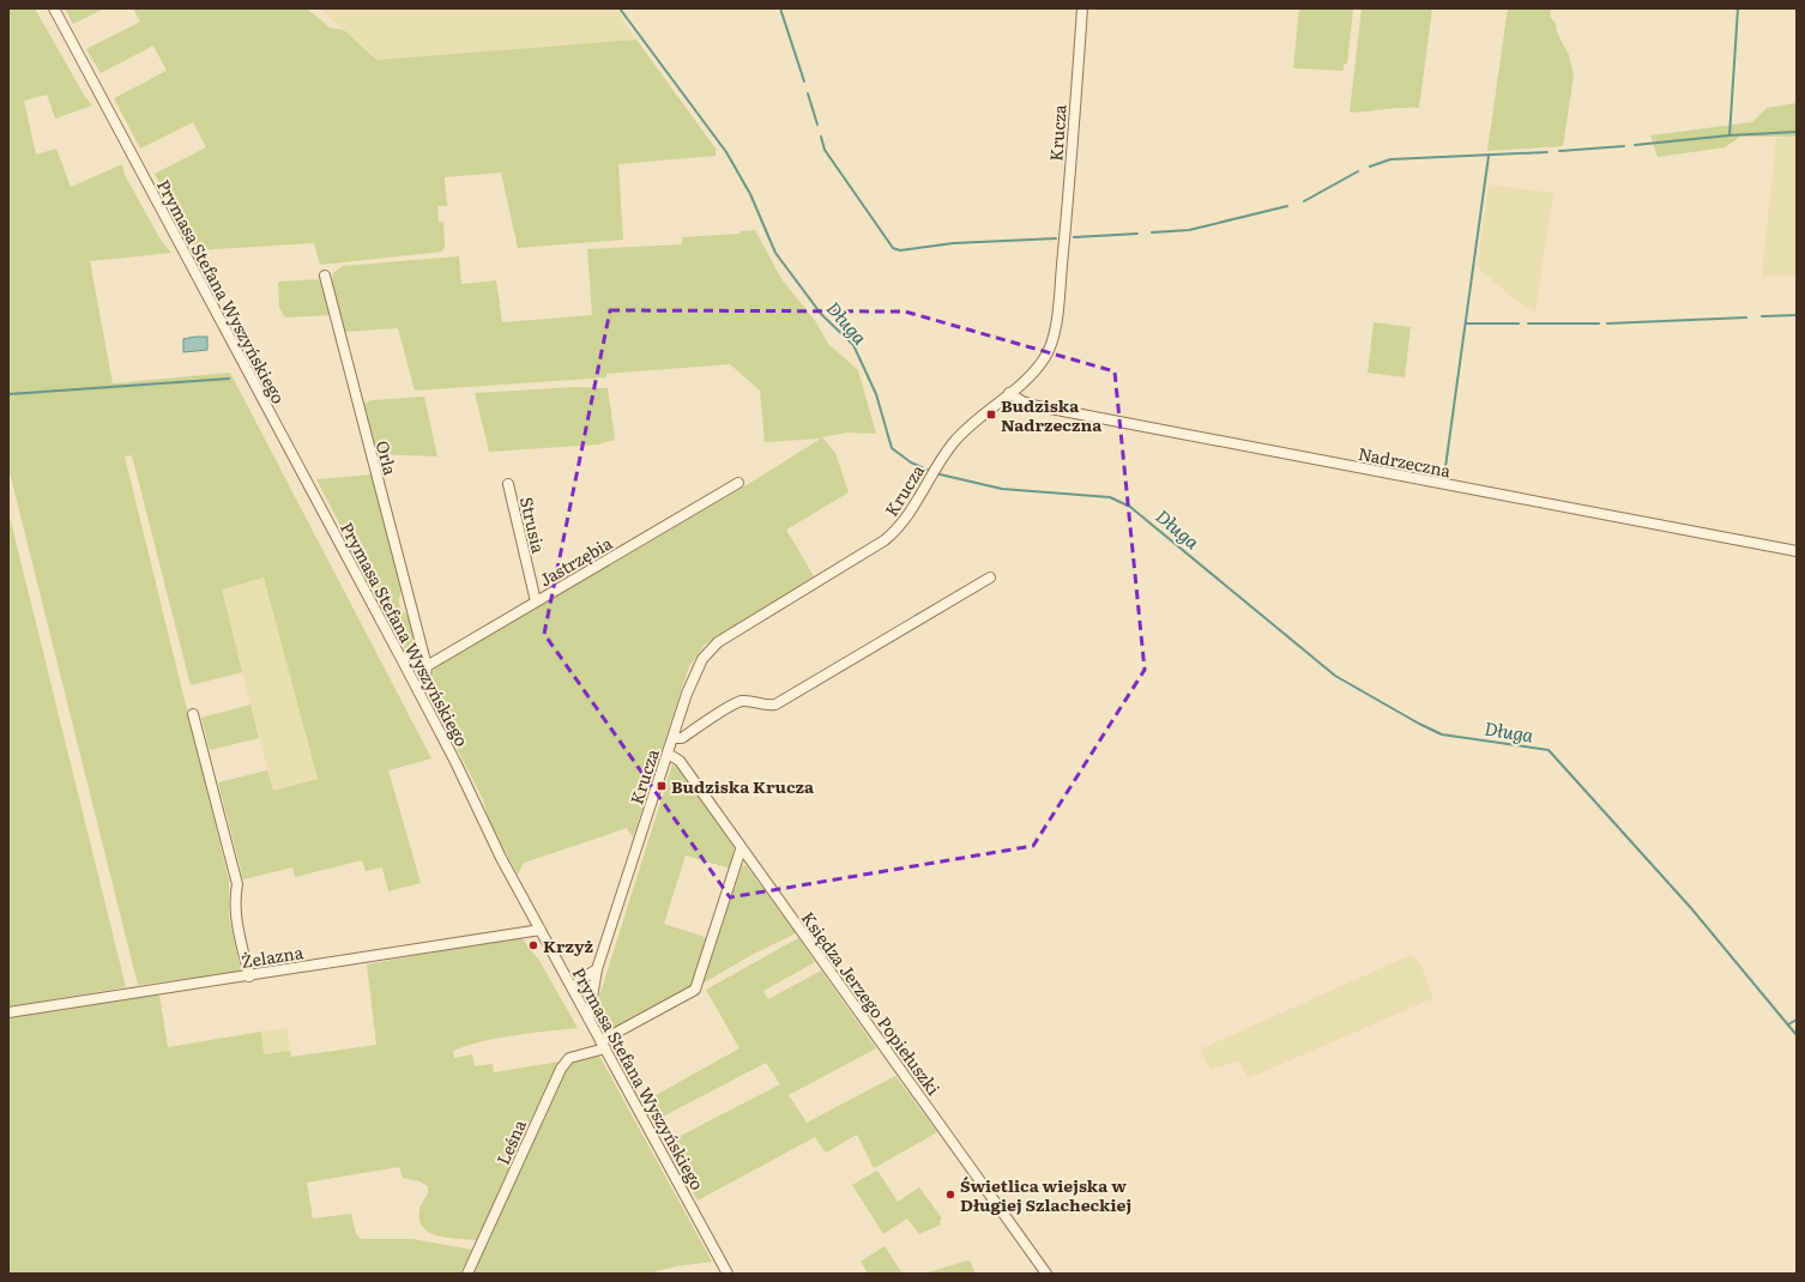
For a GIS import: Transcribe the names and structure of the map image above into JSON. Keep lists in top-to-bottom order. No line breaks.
{"streets":{"street":["Krucza","Prymasa Stefana Wyszyńskiego","Orla","Nadrzeczna","Strusia","Jastrzębia","Żelazna","Księdza Jerzego Popiełuszki","Leśna"]},"crossings":[["Krucza","Prymasa Stefana Wyszyńskiego"],["Krucza","Nadrzeczna"],["Krucza","Księdza Jerzego Popiełuszki"],["Prymasa Stefana Wyszyńskiego","Żelazna"],["Prymasa Stefana Wyszyńskiego","Leśna"],["Orla","Jastrzębia"],["Strusia","Jastrzębia"],["Księdza Jerzego Popiełuszki","Leśna"]],"water":["Długa"],"places":{"transit":["Budziska Nadrzeczna","Budziska Krucza"],"other":["Krzyż","Świetlica wiejska w Długiej Szlacheckiej"]}}
